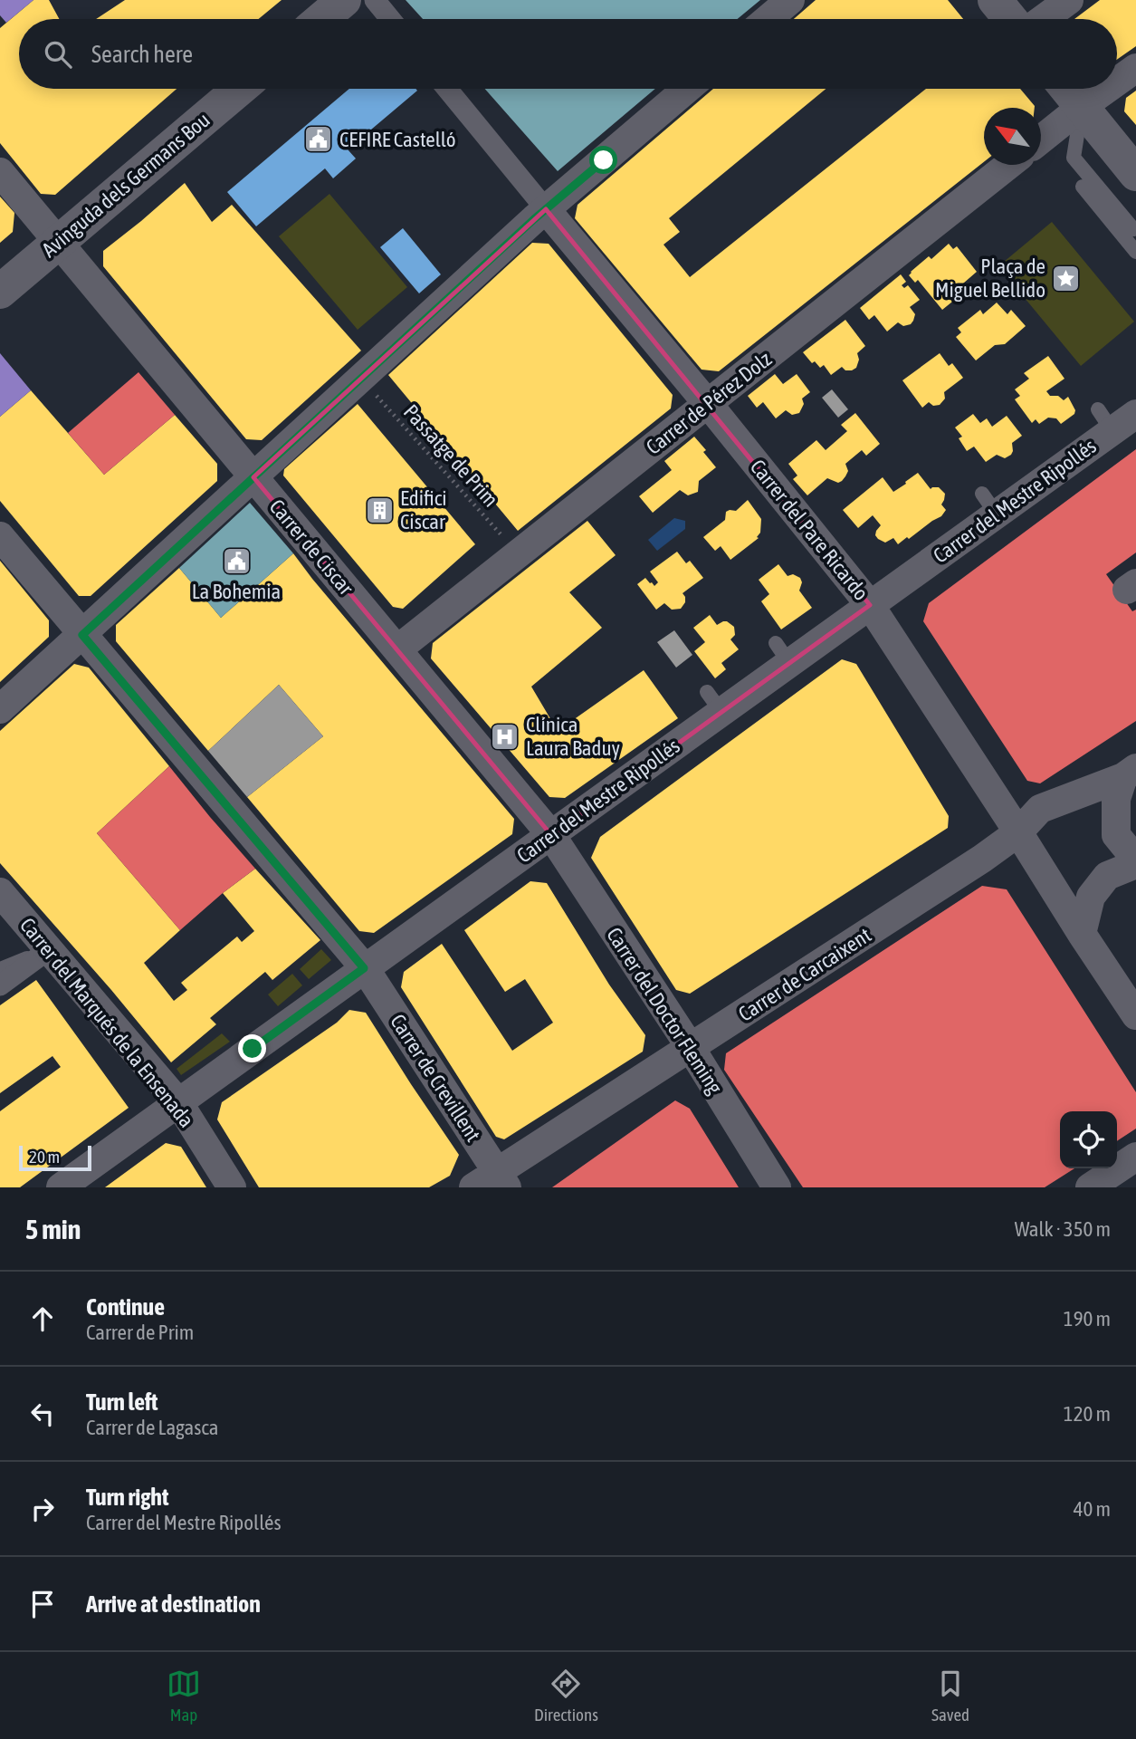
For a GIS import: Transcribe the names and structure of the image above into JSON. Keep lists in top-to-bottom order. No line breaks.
{"streets":{"street":["Avinguda dels Germans Bou","Carrer de Pérez Dolz","Carrer del Mestre Ripollés","Carrer del Pare Ricardo","Carrer de Ciscar","Carrer de Carcaixent","Carrer del Doctor Fleming","Carrer del Marqués de la Ensenada","Carrer de Crevillent"],"path":["Passatge de Prim"]},"crossings":[["Avinguda dels Germans Bou","Carrer de Ciscar"],["Carrer de Pérez Dolz","Passatge de Prim"],["Carrer de Pérez Dolz","Carrer del Pare Ricardo"],["Carrer de Pérez Dolz","Carrer de Ciscar"],["Carrer del Mestre Ripollés","Carrer del Pare Ricardo"],["Carrer del Mestre Ripollés","Carrer de Ciscar"],["Carrer del Mestre Ripollés","Carrer del Doctor Fleming"],["Carrer del Mestre Ripollés","Carrer del Marqués de la Ensenada"],["Carrer del Mestre Ripollés","Carrer de Crevillent"],["Carrer del Pare Ricardo","Carrer de Carcaixent"],["Carrer de Ciscar","Carrer del Doctor Fleming"],["Carrer de Carcaixent","Carrer del Doctor Fleming"],["Carrer de Carcaixent","Carrer de Crevillent"]],"places":{"public building":["CEFIRE Castelló","La Bohemia"],"place":["Plaça de Miguel Bellido"],"building":["Edifici Ciscar"],"hospital":["Clínica Laura Baduy"]},"scale_bar":"20 m","north":"top left","page":{"search":"Search here","scale":"20 m","heading":["5 min","Walk · 350 m"],"list":[["Continue","Carrer de Prim","190 m"],["Turn left","Carrer de Lagasca","120 m"],["Turn right","Carrer del Mestre Ripollés","40 m"],"Arrive at destination"],"nav":["Map","Directions","Saved"]}}
